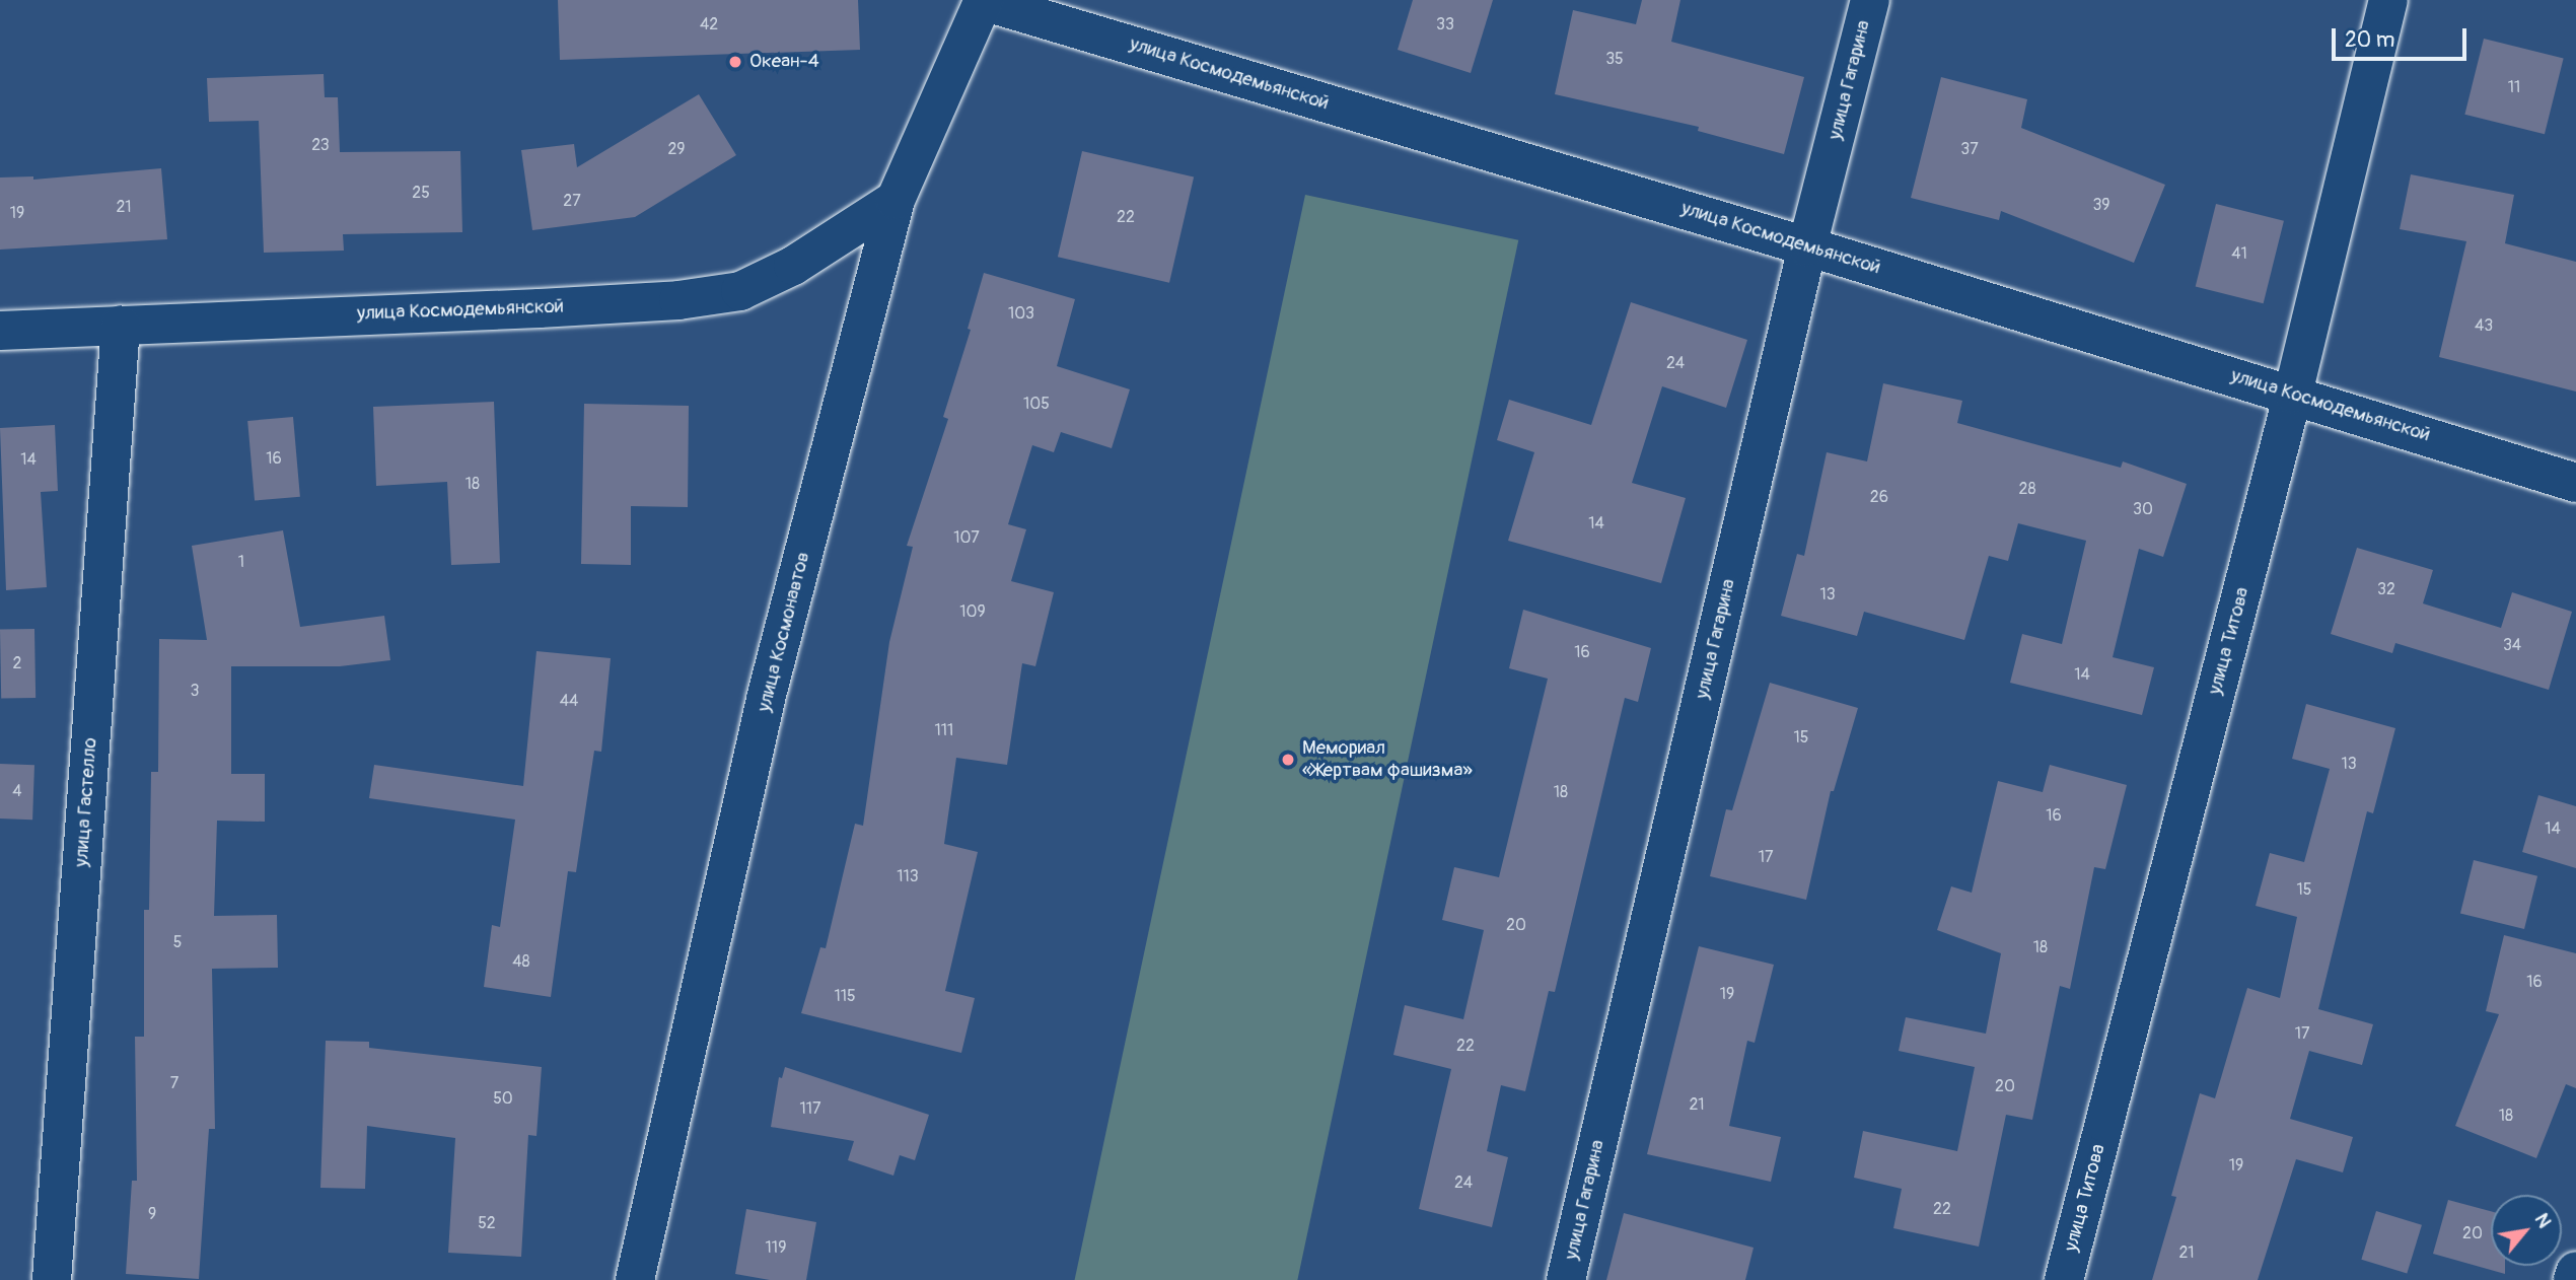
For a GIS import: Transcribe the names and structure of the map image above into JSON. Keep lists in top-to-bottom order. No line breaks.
{"streets":{"street":["улица Космодемьянской","улица Гагарина","улица Космонавтов","улица Титова","улица Гастелло"]},"crossings":[["улица Космодемьянской","улица Гагарина"],["улица Космодемьянской","улица Космонавтов"],["улица Космодемьянской","улица Титова"],["улица Космодемьянской","улица Гастелло"]],"places":["Океан-4","Мемориал «Жертвам фашизма»"],"house_numbers":["42","33","35","11","23","29","37","25","27","39","21","19","22","41","103","43","24","105","16","14","18","28","26","30","14","107","1","32","13","109","34","16","2","14","3","44","111","15","13","4","18","16","14","17","113","15","20","5","18","48","16","19","115","17","22","7","20","50","21","117","18","19","24","22","9","52","20","119","21"],"scale_bar":"20 m","north":"top right"}
